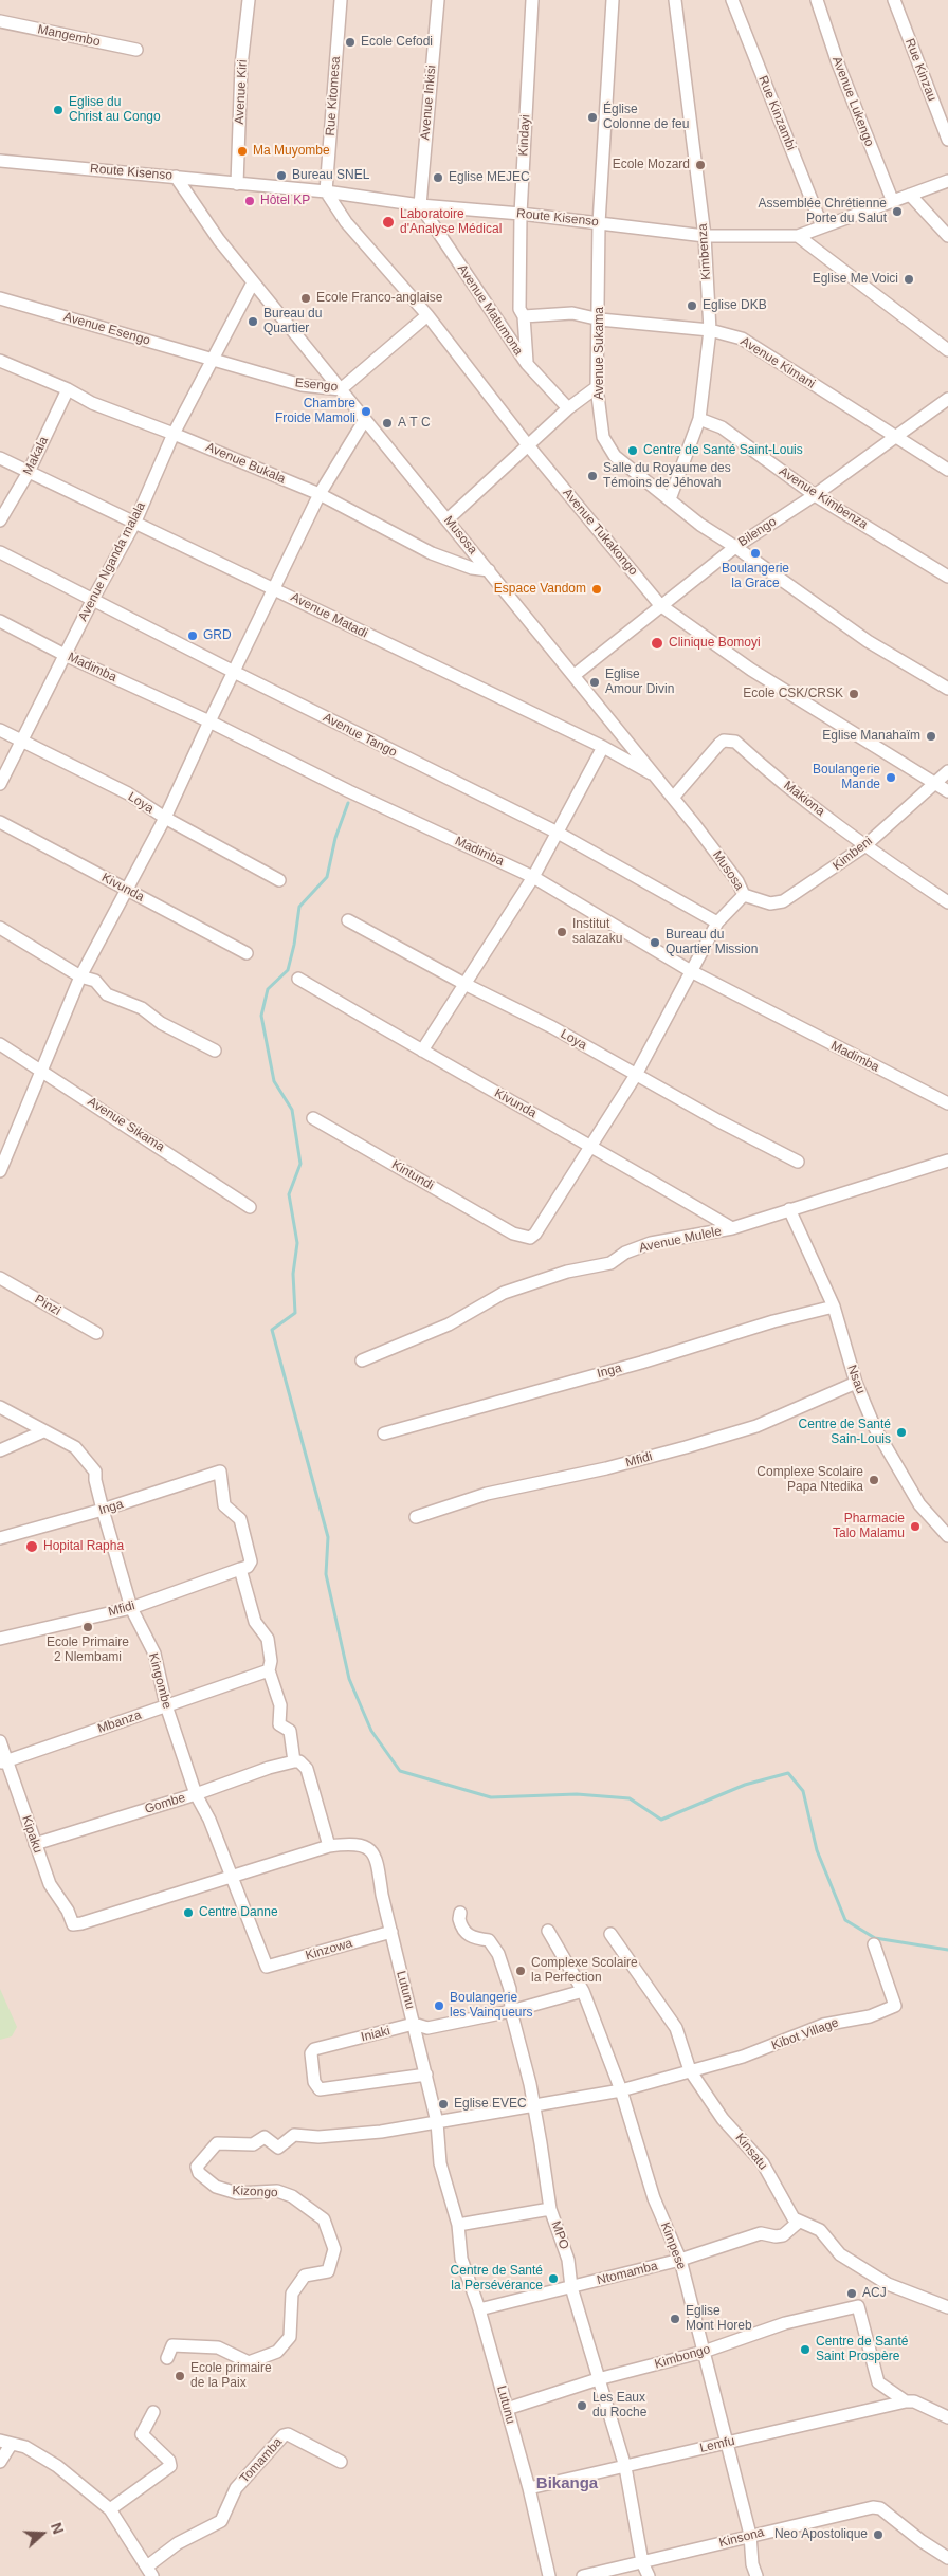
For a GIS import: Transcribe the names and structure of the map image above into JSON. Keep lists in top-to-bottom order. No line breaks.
{"streets":{"street":["Mangembo","Rue Kinzau","Avenue Kiri","Rue Kitomesa","Avenue Lukengo","Avenue Inkisi","Rue Kinzambi","Kindayi","Route Kisenso","Kimbenza","Avenue Matumona","Avenue Esengo","Avenue Sukama","Avenue Kimani","Esengo","Makala","Avenue Bukala","Avenue Kimbenza","Avenue Tukakongo","Bilengo","Musosa","Avenue Nganda malala","Avenue Matadi","Madimba","Avenue Tango","Makiona","Loya","Kimbeni","Kivunda","Avenue Sikama","Kintundi","Avenue Mulele","Pinzi","Inga","Nsau","Mfidi","Kingombe","Mbanza","Gombe","Kipaku","Kinzowa","Lutunu","Iniaki","Kibot Village","Kinsatu","Kizongo","MPO","Kimpese","Ntomamba","Kimbongo","Lemfu","Tomamba","Kinsona"]},"crossings":[["Avenue Kiri","Route Kisenso"],["Rue Kitomesa","Route Kisenso"],["Rue Kitomesa","Avenue Tukakongo"],["Avenue Lukengo","Route Kisenso"],["Avenue Inkisi","Route Kisenso"],["Avenue Inkisi","Avenue Matumona"],["Rue Kinzambi","Route Kisenso"],["Kindayi","Route Kisenso"],["Kindayi","Avenue Matumona"],["Kindayi","Avenue Kimani"],["Route Kisenso","Kimbenza"],["Route Kisenso","Avenue Matumona"],["Route Kisenso","Avenue Sukama"],["Route Kisenso","Avenue Tukakongo"],["Route Kisenso","Musosa"],["Kimbenza","Avenue Sukama"],["Kimbenza","Avenue Kimani"],["Kimbenza","Avenue Kimbenza"],["Avenue Esengo","Esengo"],["Avenue Esengo","Avenue Nganda malala"],["Avenue Sukama","Avenue Kimani"],["Avenue Sukama","Bilengo"],["Avenue Kimani","Bilengo"],["Esengo","Avenue Tukakongo"],["Esengo","Musosa"],["Esengo","Avenue Nganda malala"],["Makala","Avenue Bukala"],["Makala","Avenue Matadi"],["Avenue Bukala","Musosa"],["Avenue Bukala","Avenue Nganda malala"],["Avenue Kimbenza","Bilengo"],["Avenue Tukakongo","Bilengo"],["Avenue Tukakongo","Kimbeni"],["Bilengo","Musosa"],["Musosa","Avenue Nganda malala"],["Musosa","Avenue Matadi"],["Musosa","Makiona"],["Musosa","Kimbeni"],["Avenue Nganda malala","Avenue Matadi"],["Avenue Nganda malala","Madimba"],["Avenue Nganda malala","Avenue Tango"],["Avenue Nganda malala","Loya"],["Makiona","Kimbeni"],["Kivunda","Kintundi"],["Kivunda","Avenue Mulele"],["Avenue Mulele","Nsau"],["Inga","Nsau"],["Inga","Mfidi"],["Inga","Kingombe"],["Nsau","Mfidi"],["Mfidi","Kingombe"],["Kingombe","Mbanza"],["Kingombe","Gombe"],["Kingombe","Kipaku"],["Kingombe","Kinzowa"],["Mbanza","Kipaku"],["Gombe","Kipaku"],["Kinzowa","Lutunu"],["Lutunu","Iniaki"],["Lutunu","Kizongo"],["Lutunu","Ntomamba"],["Lutunu","Kimbongo"],["Lutunu","Lemfu"],["Iniaki","MPO"],["Iniaki","Kimpese"],["Kibot Village","Kinsatu"],["Kinsatu","Ntomamba"],["MPO","Ntomamba"],["MPO","Kimbongo"],["MPO","Lemfu"],["MPO","Kinsona"],["Kimpese","Ntomamba"],["Kimpese","Kimbongo"],["Kimpese","Lemfu"],["Kimpese","Kinsona"],["Kimbongo","Lemfu"]],"districts":["Bikanga"],"places":["Ecole Cefodi","Eglise du Christ au Congo","Église Colonne de feu","Ma Muyombe","Ecole Mozard","Bureau SNEL","Eglise MEJEC","Hôtel KP","Assemblée Chrétienne Porte du Salut","Laboratoire d'Analyse Médical","Eglise Me Voici","Ecole Franco-anglaise","Eglise DKB","Bureau du Quartier","Chambre Froide Mamoli","A T C","Centre de Santé Saint-Louis","Salle du Royaume des Témoins de Jéhovah","Boulangerie la Grace","Espace Vandom","GRD","Clinique Bomoyi","Eglise Amour Divin","Ecole CSK/CRSK","Eglise Manahaïm","Boulangerie Mande","Institut salazaku","Bureau du Quartier Mission","Centre de Santé Sain-Louis","Complexe Scolaire Papa Ntedika","Pharmacie Talo Malamu","Hopital Rapha","Ecole Primaire 2 Nlembami","Centre Danne","Complexe Scolaire la Perfection","Boulangerie les Vainqueurs","Eglise EVEC","Centre de Santé la Persévérance","ACJ","Eglise Mont Horeb","Centre de Santé Saint Prospère","Ecole primaire de la Paix","Les Eaux du Roche","Neo Apostolique"],"north":"right"}
